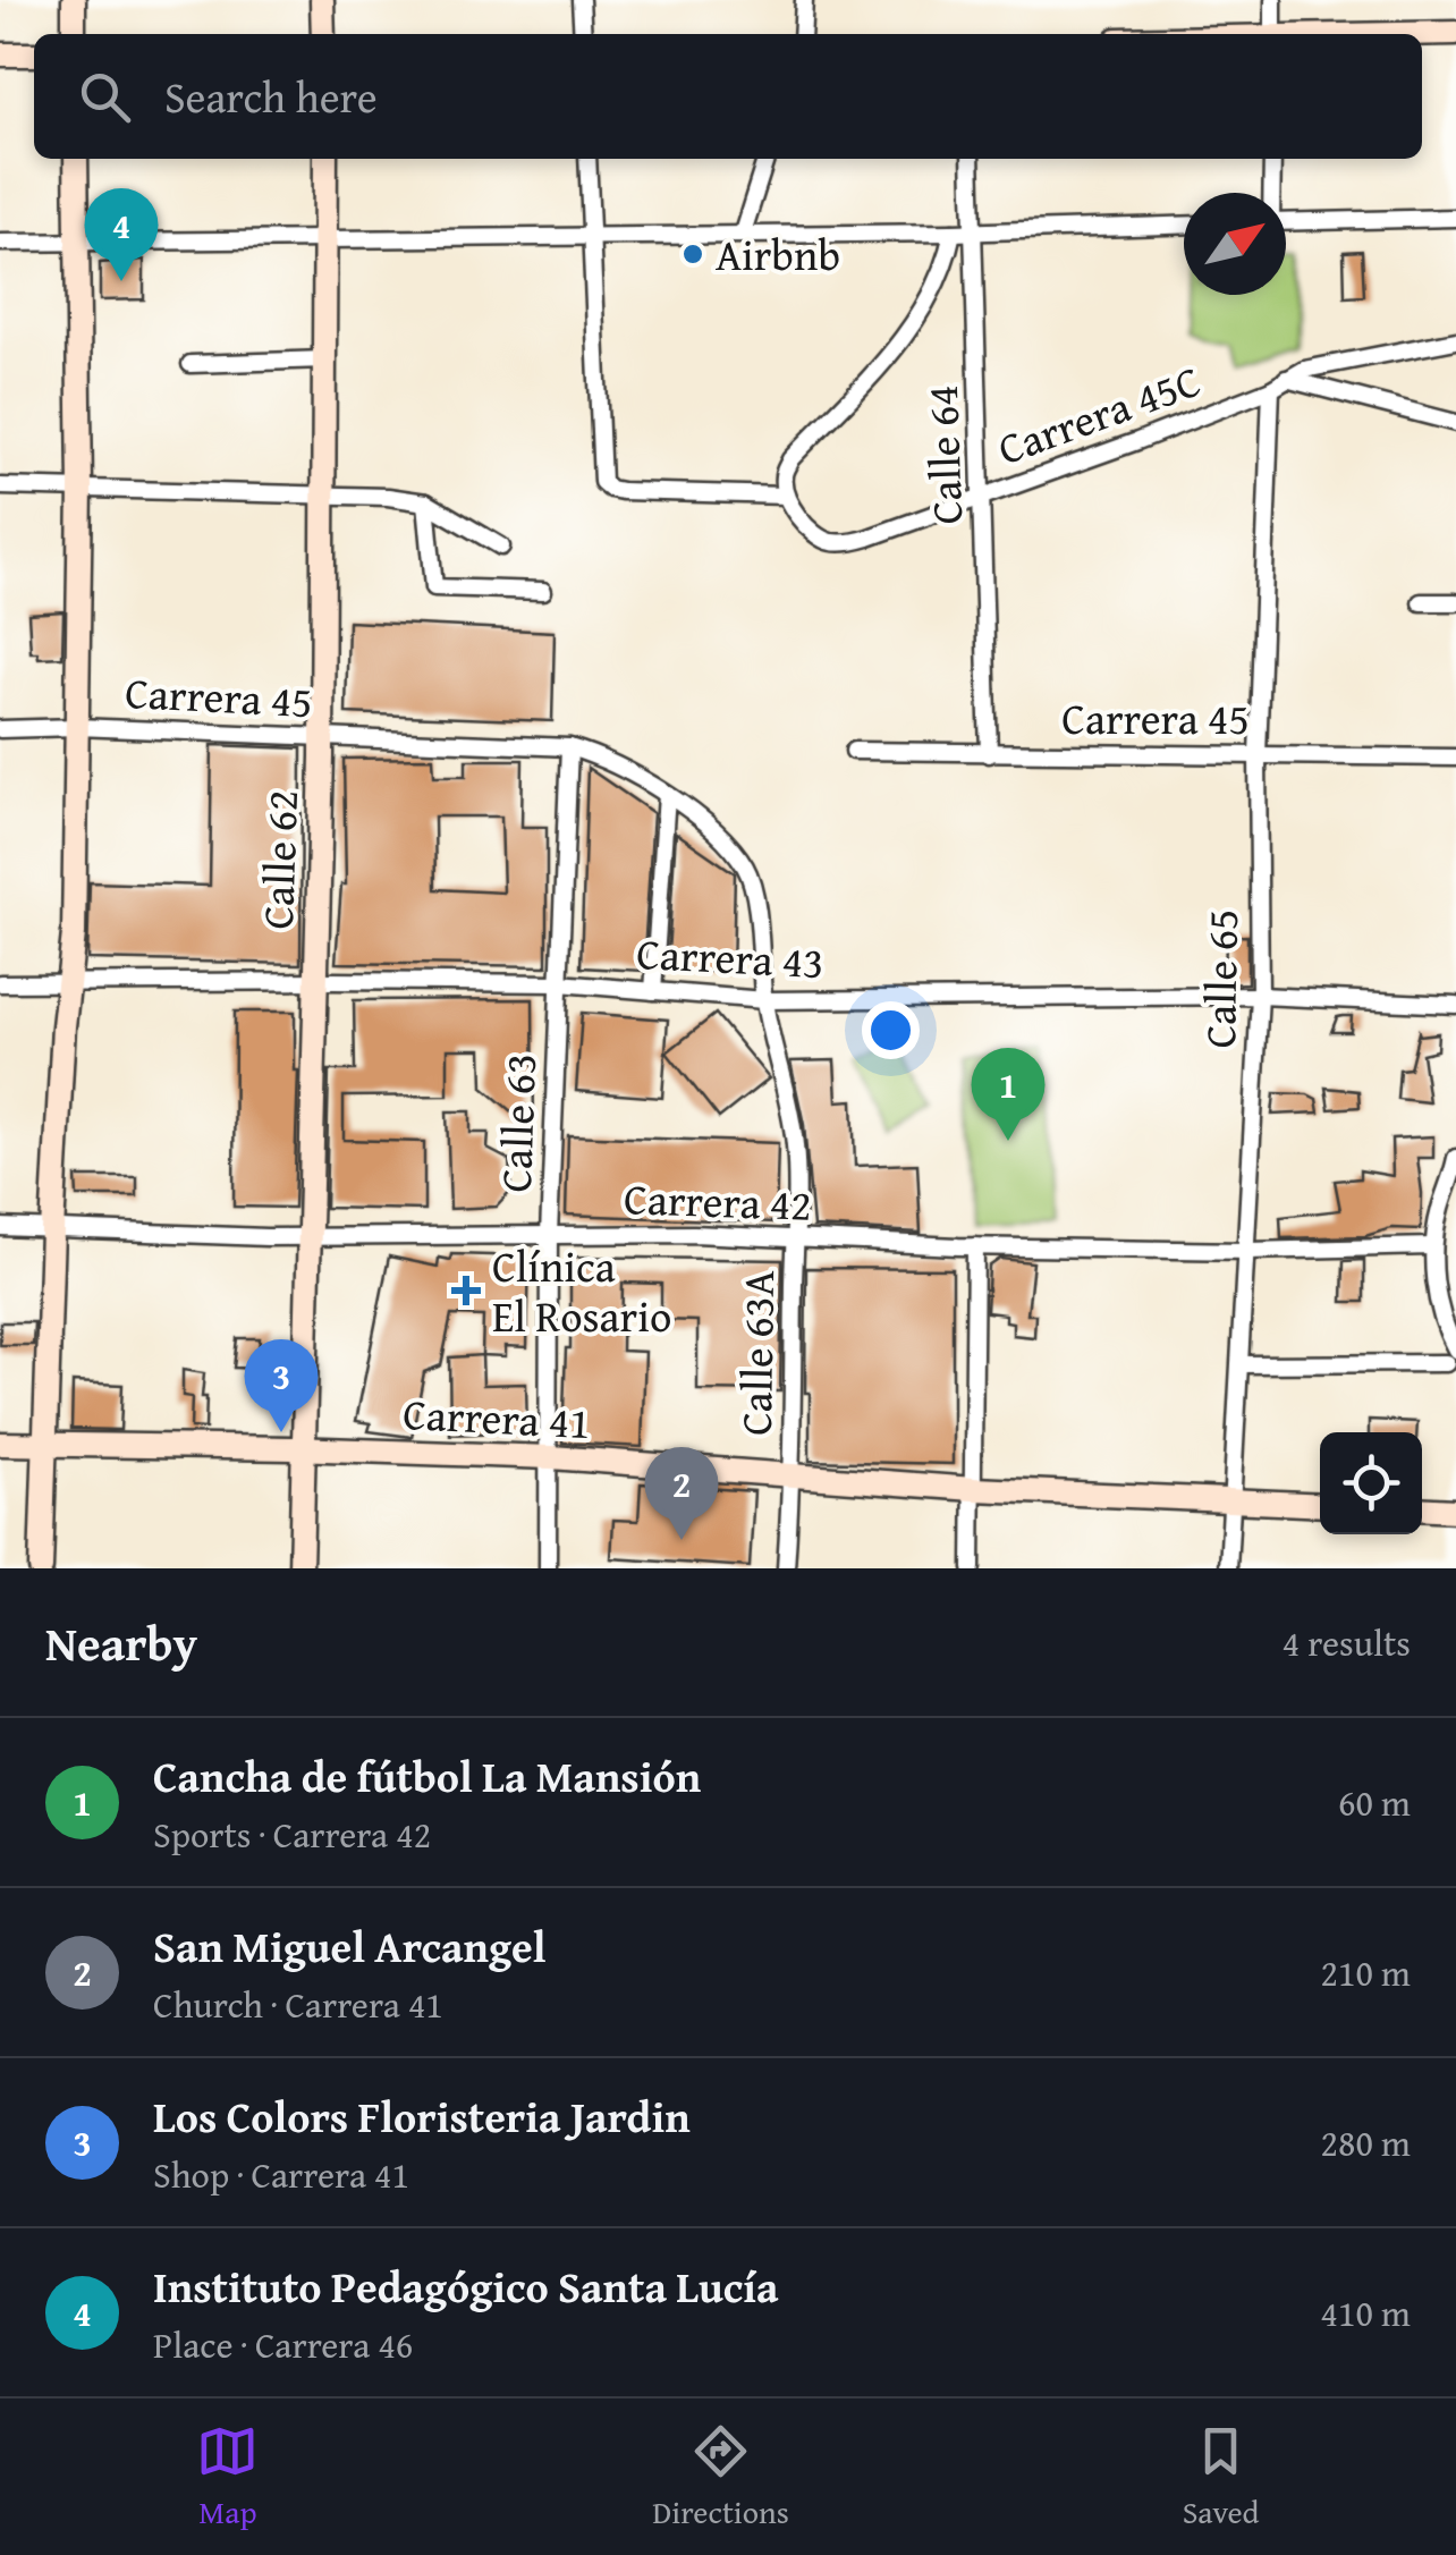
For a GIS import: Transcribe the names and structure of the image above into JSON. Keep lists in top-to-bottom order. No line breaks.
{"streets":{"street":["Carrera 45C","Calle 64","Carrera 45","Calle 62","Carrera 43","Calle 65","Calle 63","Carrera 42","Calle 63A","Carrera 41"]},"crossings":[["Carrera 45C","Calle 64"],["Carrera 45C","Calle 65"],["Calle 64","Carrera 45"],["Carrera 45","Calle 62"],["Carrera 45","Calle 65"],["Carrera 45","Calle 63"],["Carrera 45","Calle 63A"],["Calle 62","Carrera 43"],["Calle 62","Carrera 42"],["Calle 62","Carrera 41"],["Carrera 43","Calle 65"],["Carrera 43","Calle 63"],["Carrera 43","Calle 63A"],["Calle 65","Carrera 42"],["Calle 65","Carrera 41"],["Calle 63","Carrera 42"],["Calle 63","Carrera 41"],["Carrera 42","Calle 63A"],["Calle 63A","Carrera 41"]],"places":{"other":["Airbnb"],"health":["Clínica El Rosario"]},"north":"top right","page":{"search":"Search here","pins":["4","1","3","2"],"heading":["Nearby","4 results"],"list":[{"mark":"1","name":"Cancha de fútbol La Mansión","note":"Sports · Carrera 42","value":"60 m"},{"mark":"2","name":"San Miguel Arcangel","note":"Church · Carrera 41","value":"210 m"},{"mark":"3","name":"Los Colors Floristeria Jardin","note":"Shop · Carrera 41","value":"280 m"},{"mark":"4","name":"Instituto Pedagógico Santa Lucía","note":"Place · Carrera 46","value":"410 m"}],"nav":["Map","Directions","Saved"]}}
